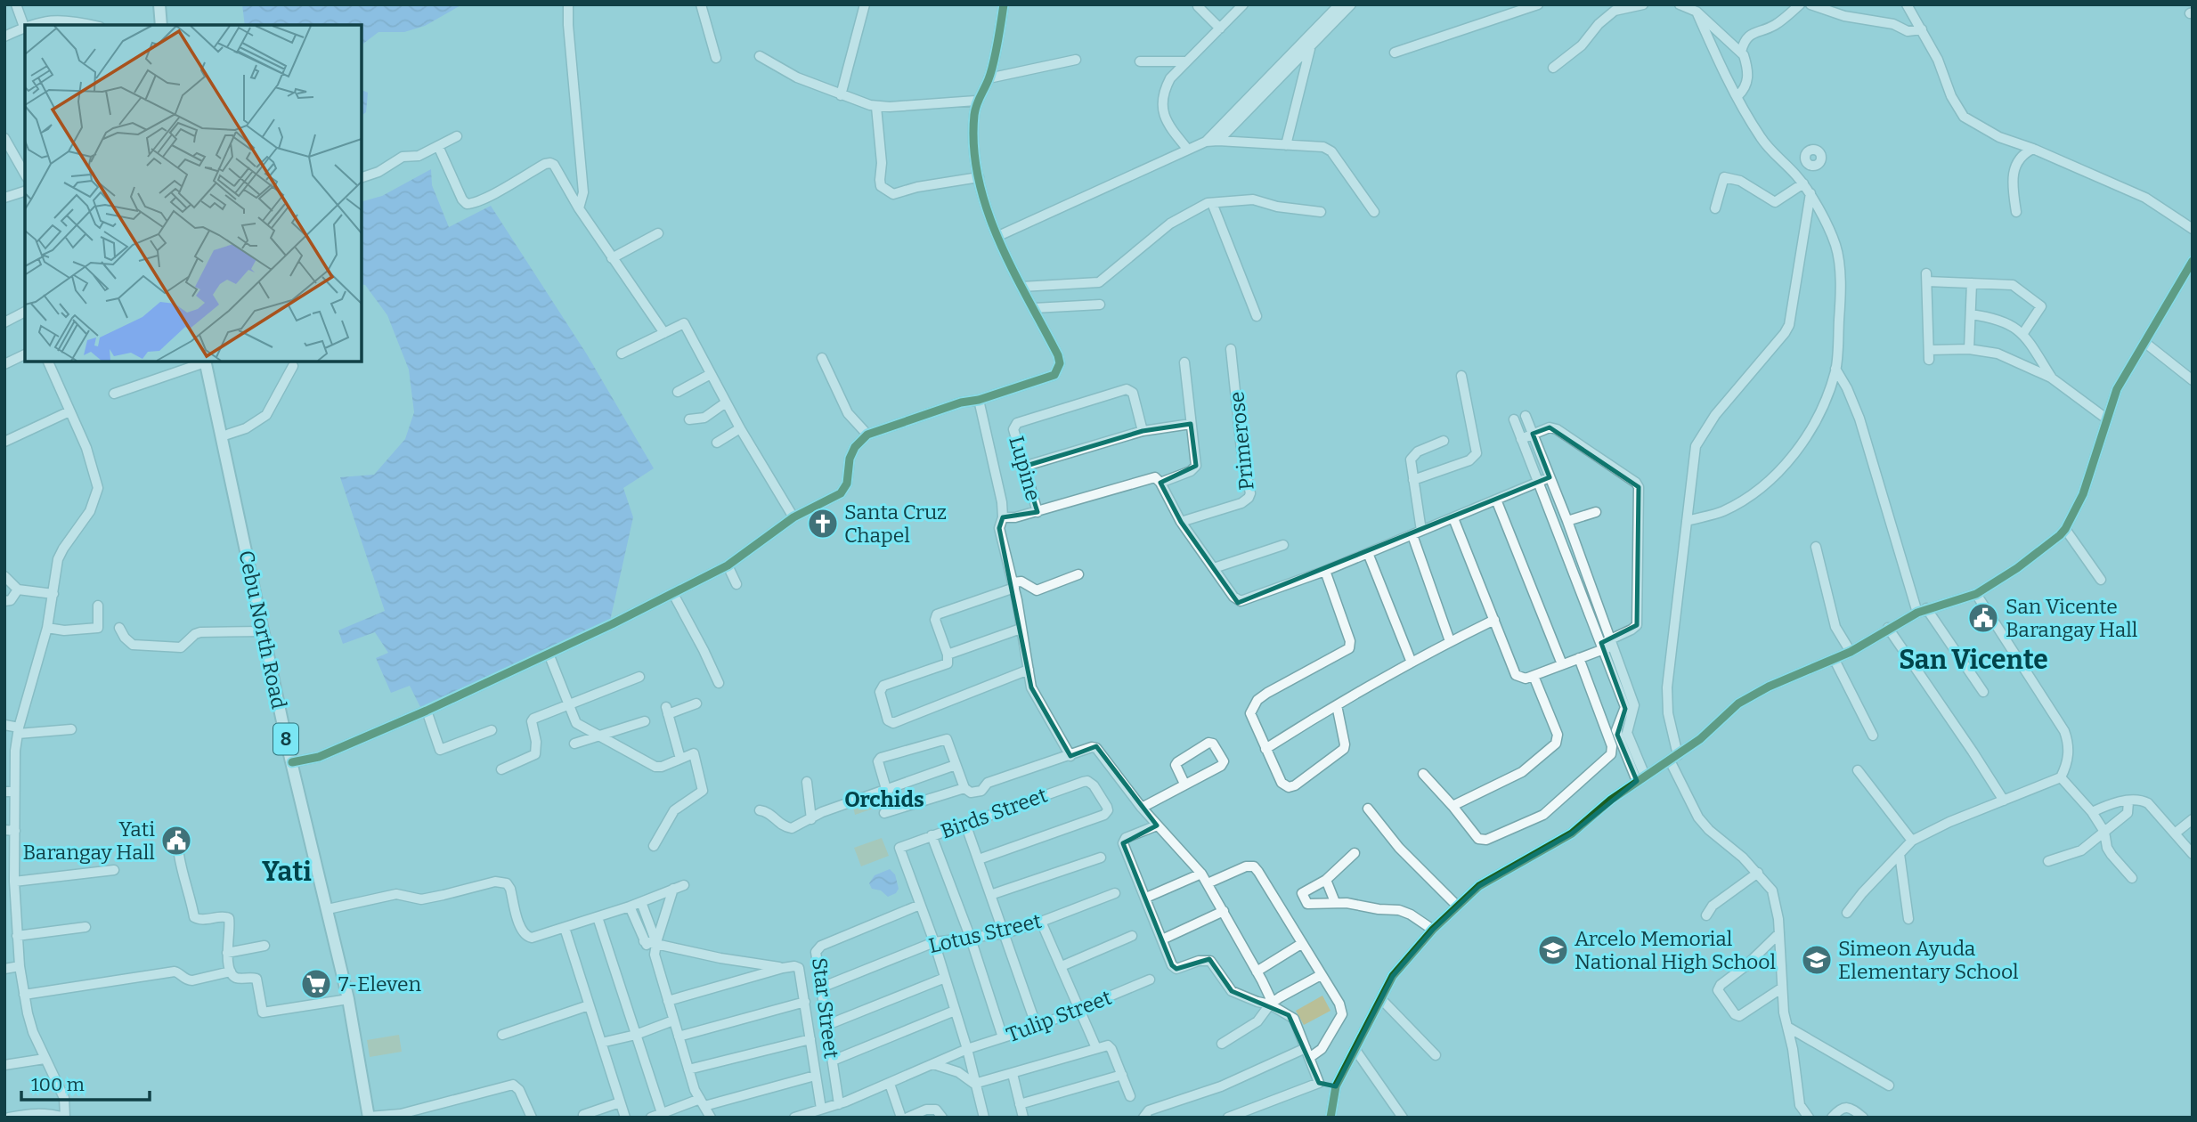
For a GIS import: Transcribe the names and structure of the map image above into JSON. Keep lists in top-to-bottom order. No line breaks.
{"streets":{"main road":["Cebu North Road","8"],"street":["Primerose","Lupine","Birds Street","Lotus Street","Star Street","Tulip Street"]},"crossings":[["Birds Street","Star Street"],["Lotus Street","Star Street"],["Star Street","Tulip Street"]],"districts":["San Vicente","Orchids","Yati"],"places":{"church":["Santa Cruz Chapel"],"public building":["San Vicente Barangay Hall","Yati Barangay Hall"],"school or university":["Arcelo Memorial National High School","Simeon Ayuda Elementary School"],"supermarket":["7-Eleven"]},"scale_bar":"100 m"}
